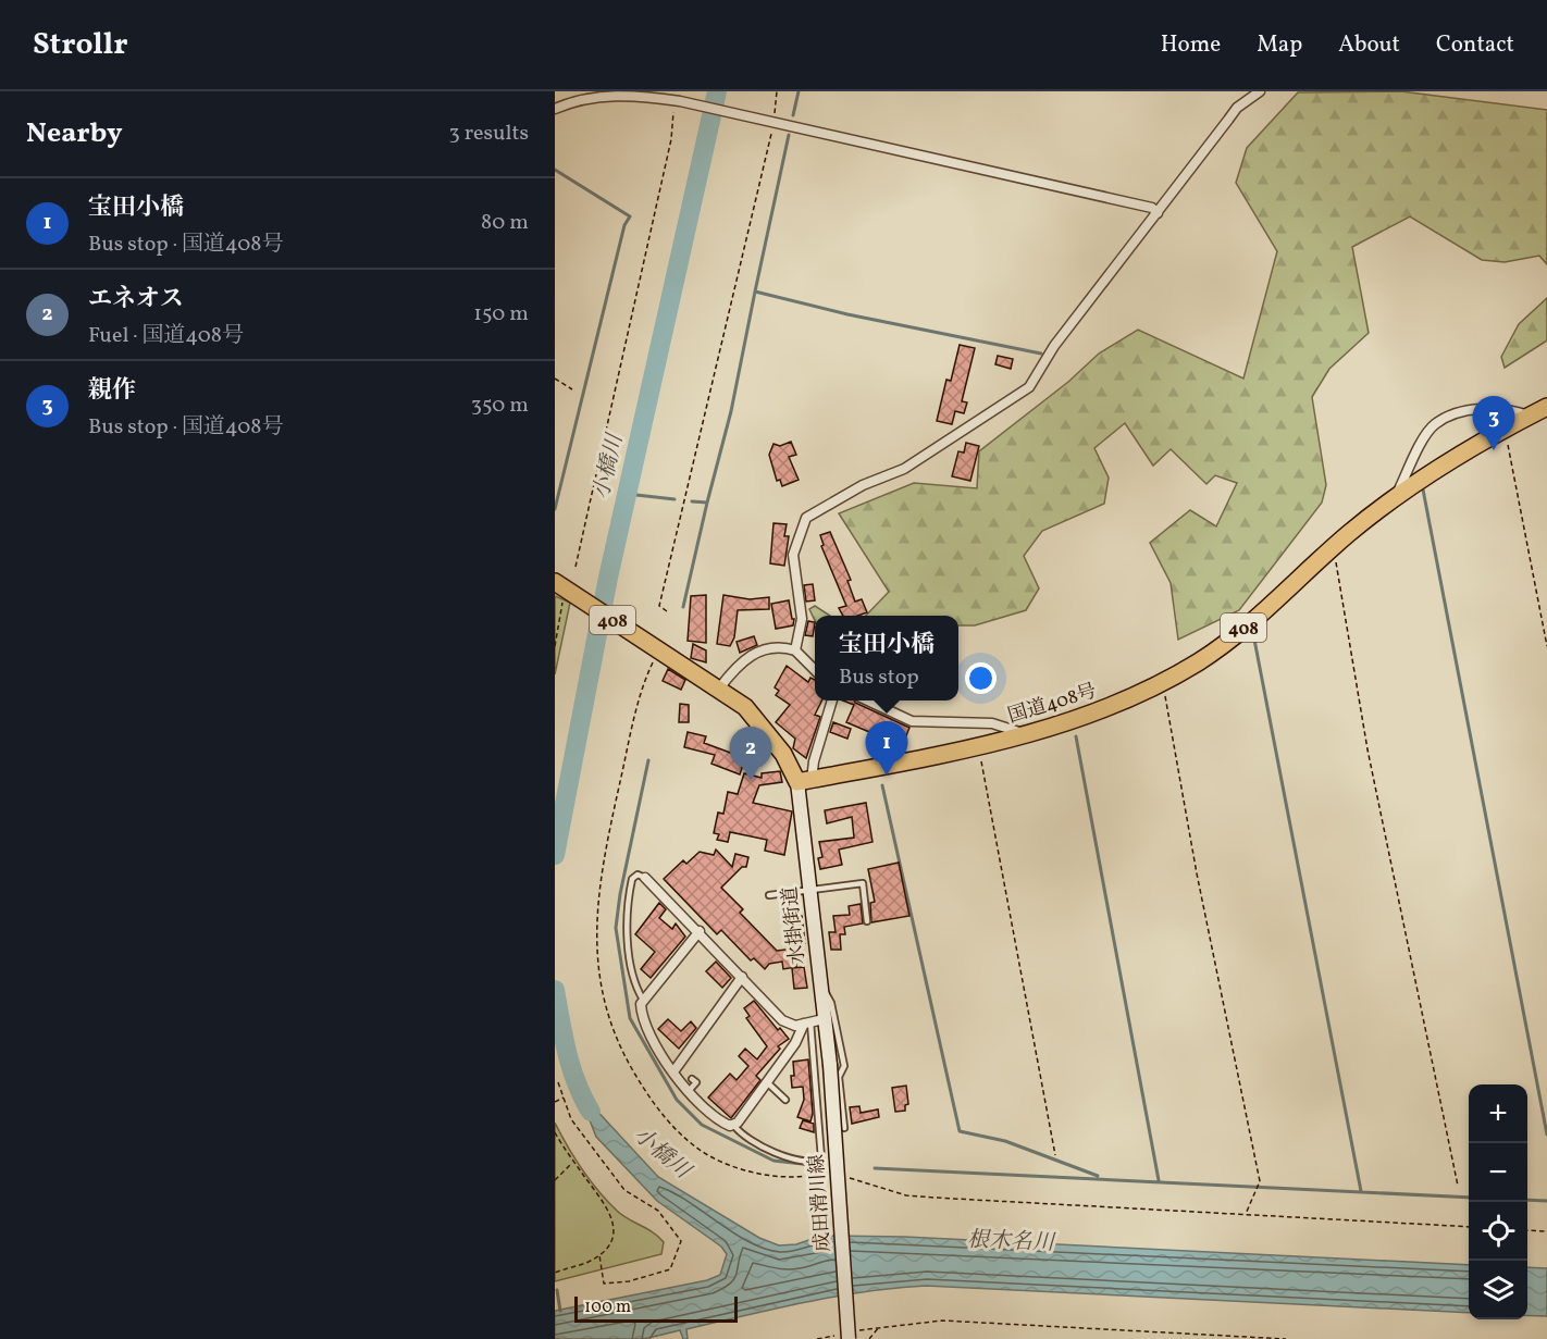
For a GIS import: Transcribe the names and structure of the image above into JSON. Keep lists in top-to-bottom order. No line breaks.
{"streets":{"highway":["408","国道408号"],"main road":["水掛街道","成田滑川線"]},"crossings":[["408","国道408号"],["408","水掛街道"],["国道408号","水掛街道"],["水掛街道","成田滑川線"]],"water":["小橋川","根木名川"],"scale_bar":"100 m","page":{"header":"Strollr","nav":["Home","Map","About","Contact"],"heading":["Nearby","3 results"],"list":[{"mark":"1","name":"宝田小橋","note":"Bus stop · 国道408号","value":"80 m"},{"mark":"2","name":"エネオス","note":"Fuel · 国道408号","value":"150 m"},{"mark":"3","name":"親作","note":"Bus stop · 国道408号","value":"350 m"}],"pins":["3","1","2"],"popup":["宝田小橋","Bus stop"],"map_buttons":["+","−"],"scale":"100 m"}}
